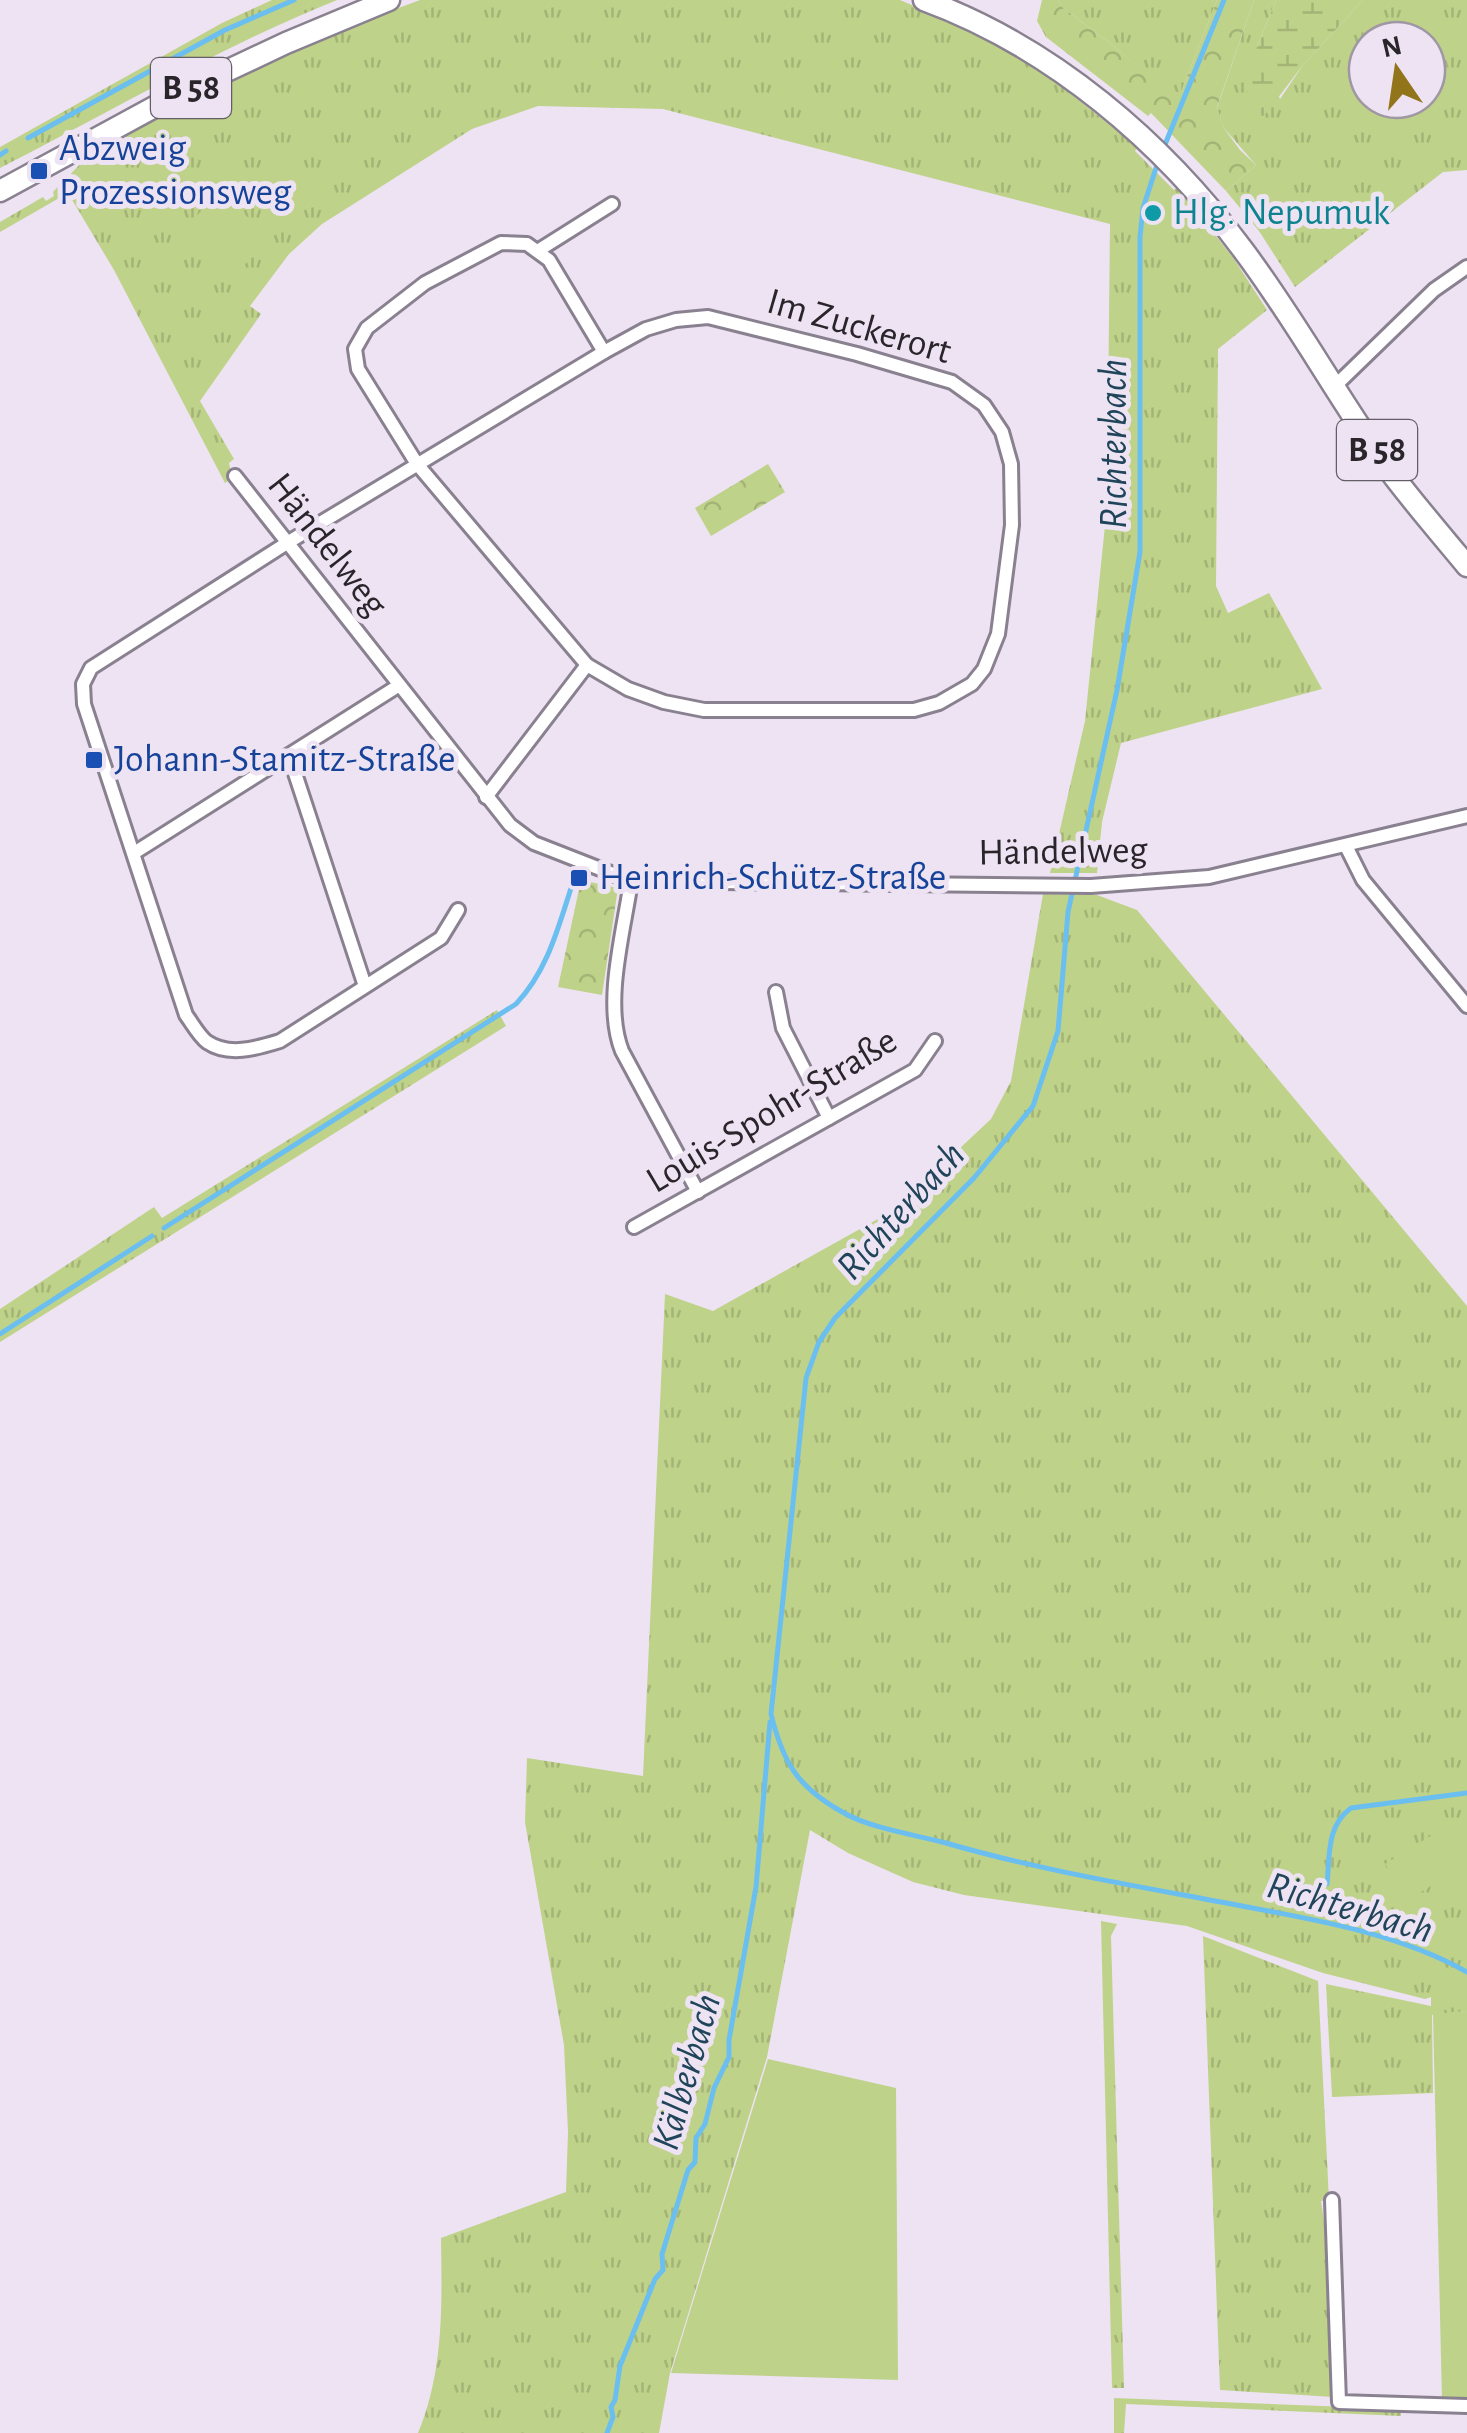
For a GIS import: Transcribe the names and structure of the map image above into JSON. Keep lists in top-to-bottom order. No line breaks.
{"streets":{"main road":["B 58"],"street":["Im Zuckerort","Händelweg","Louis-Spohr-Straße"]},"crossings":[["Im Zuckerort","Händelweg"]],"water":["Richterbach","Kälberbach"],"places":{"transit":["Abzweig Prozessionsweg","Johann-Stamitz-Straße","Heinrich-Schütz-Straße"],"other":["Hlg. Nepumuk"]},"north":"top"}
